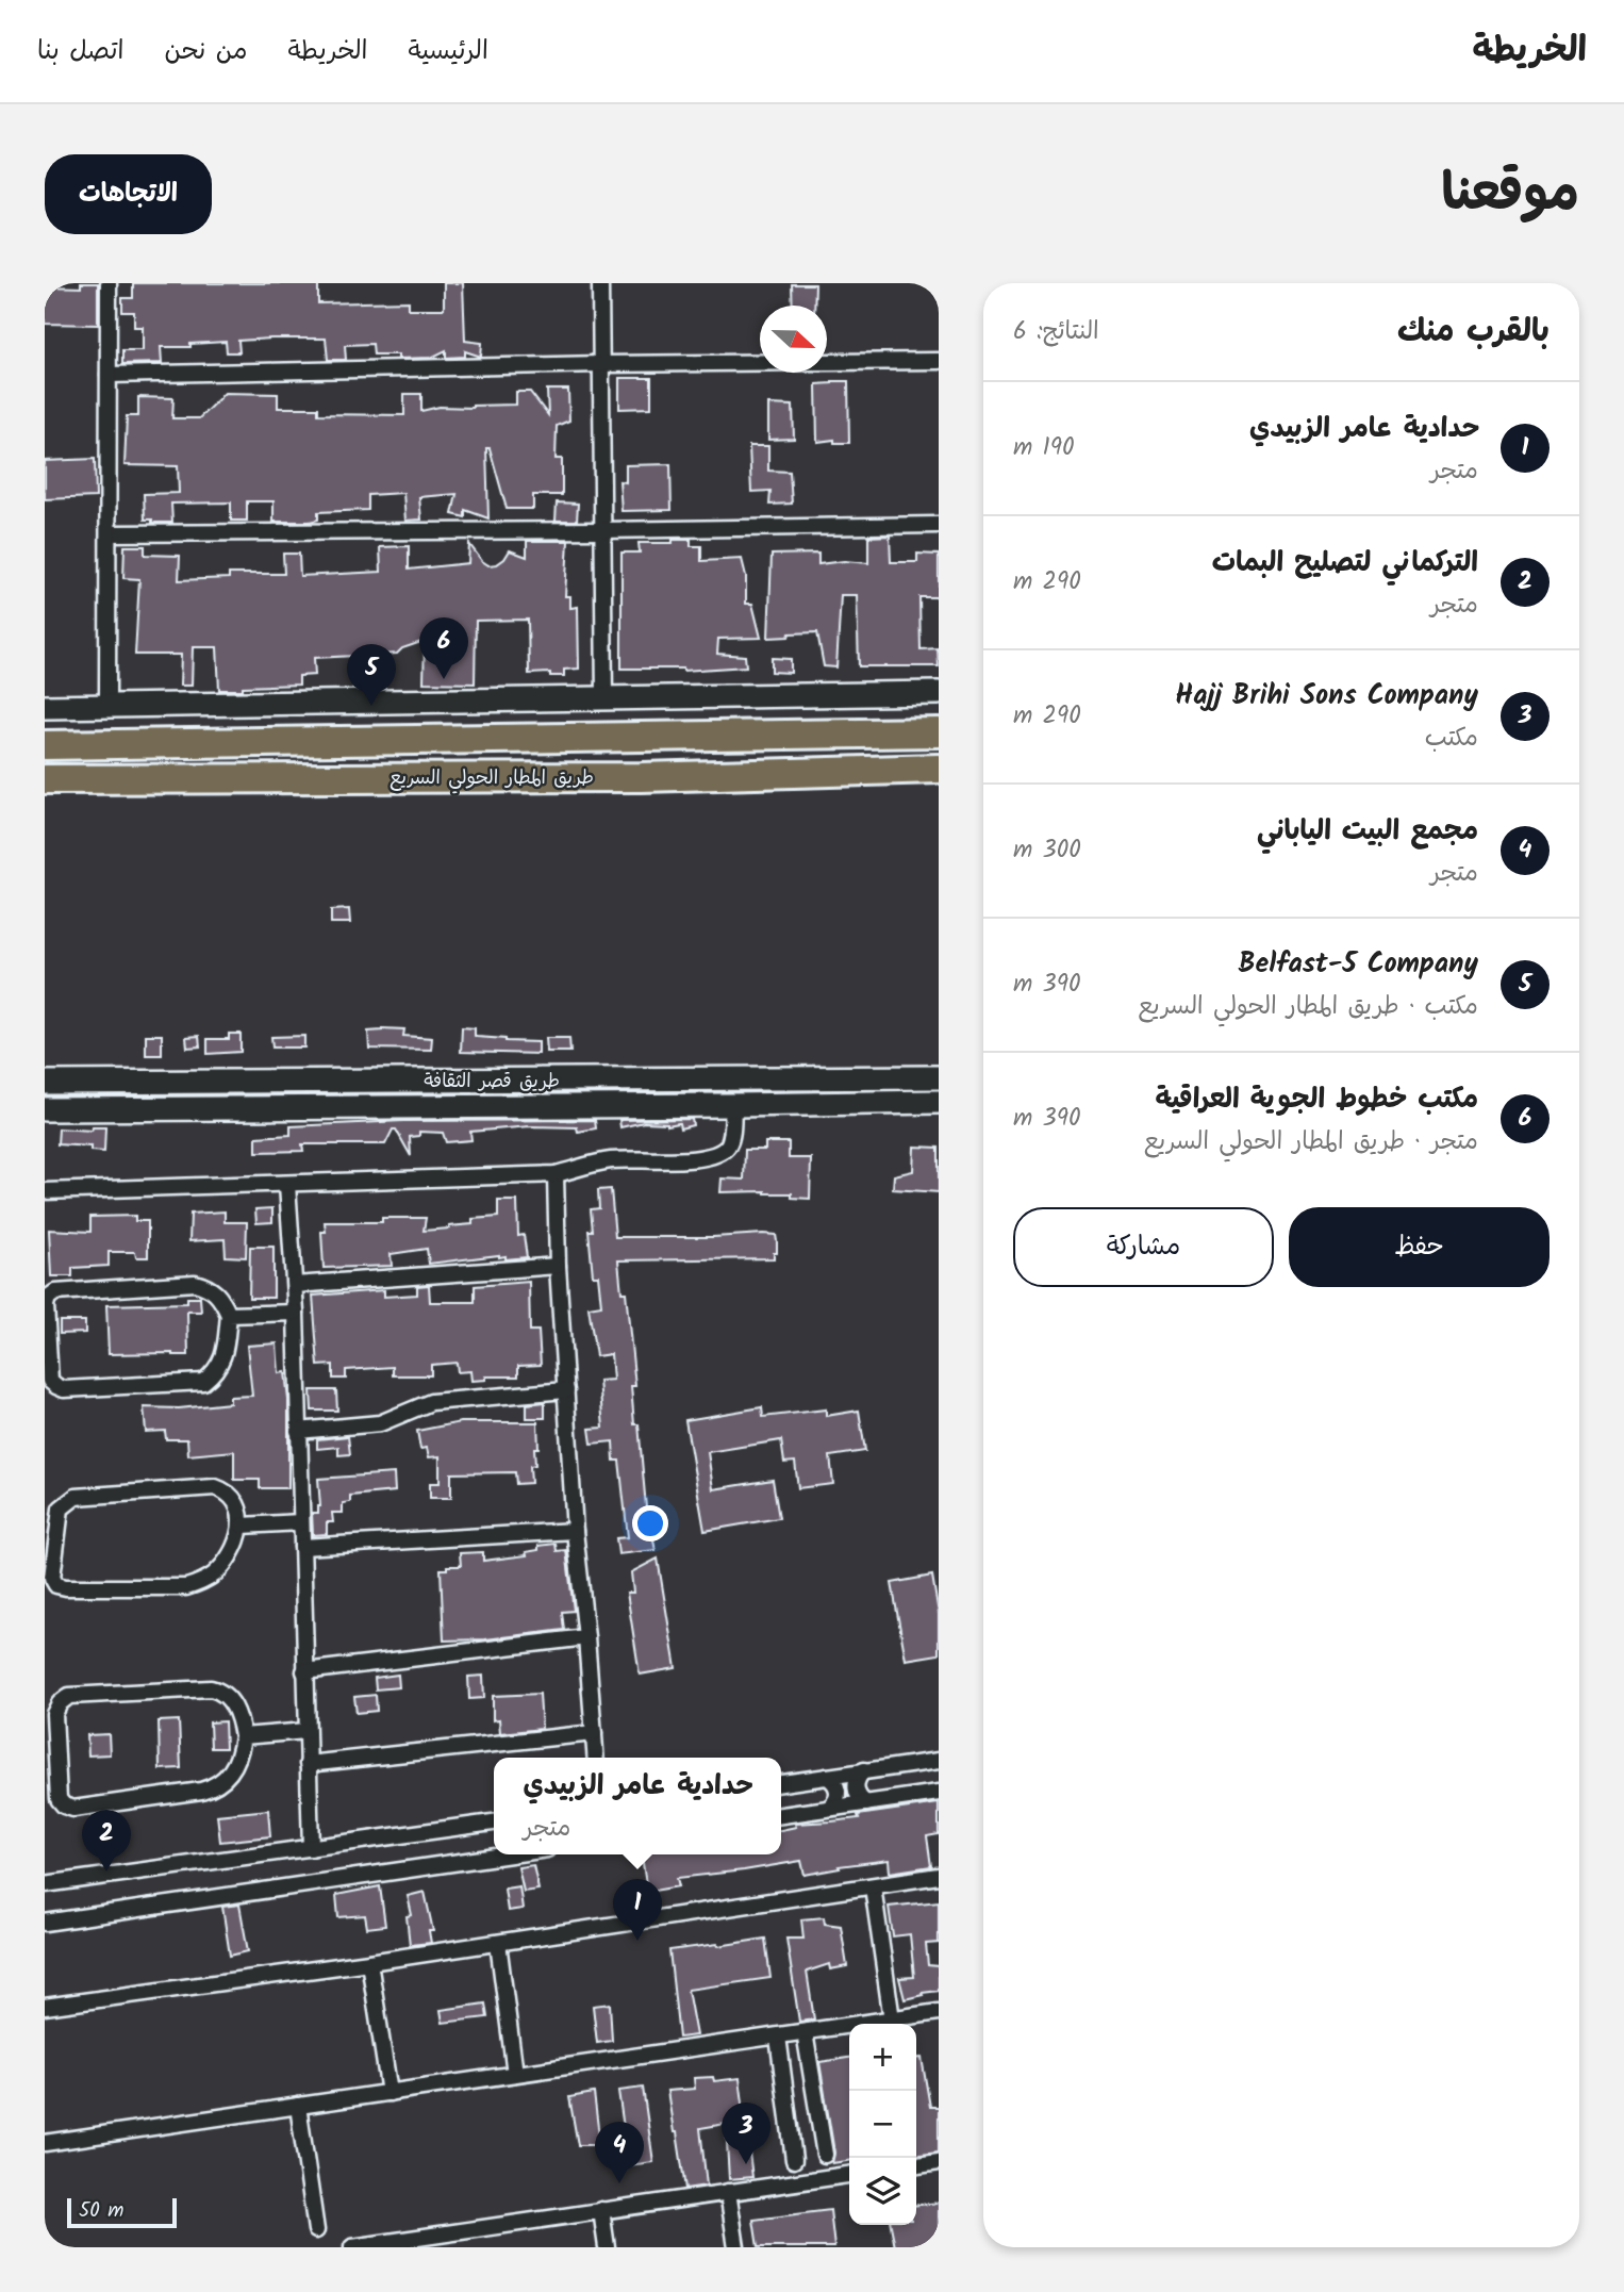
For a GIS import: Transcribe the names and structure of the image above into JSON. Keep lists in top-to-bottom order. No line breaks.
{"streets":{"highway":["طريق المطار الحولي السريع"],"street":["طريق قصر الثقافة"]},"scale_bar":"50 m","north":"right","page":{"header":"الخريطة","nav":["الرئيسية","الخريطة","من نحن","اتصل بنا"],"title":"موقعنا","buttons":["الاتجاهات",["حفظ","مشاركة"]],"heading":["بالقرب منك","النتائج: 6"],"list":[{"mark":"1","name":"حدادية عامر الزبيدي","note":"متجر","value":"190 m"},{"mark":"2","name":"التركماني لتصليح البمات","note":"متجر","value":"290 m"},{"mark":"3","name":"Hajj Brihi Sons Company","note":"مكتب","value":"290 m"},{"mark":"4","name":"مجمع البيت الياباني","note":"متجر","value":"300 m"},{"mark":"5","name":"Belfast-5 Company","note":"مكتب · طريق المطار الحولي السريع","value":"390 m"},{"mark":"6","name":"مكتب خطوط الجوية العراقية","note":"متجر · طريق المطار الحولي السريع","value":"390 m"}],"pins":["6","5","2","1","3","4"],"popup":["حدادية عامر الزبيدي","متجر"],"map_buttons":["+","−"],"scale":"50 m"}}
